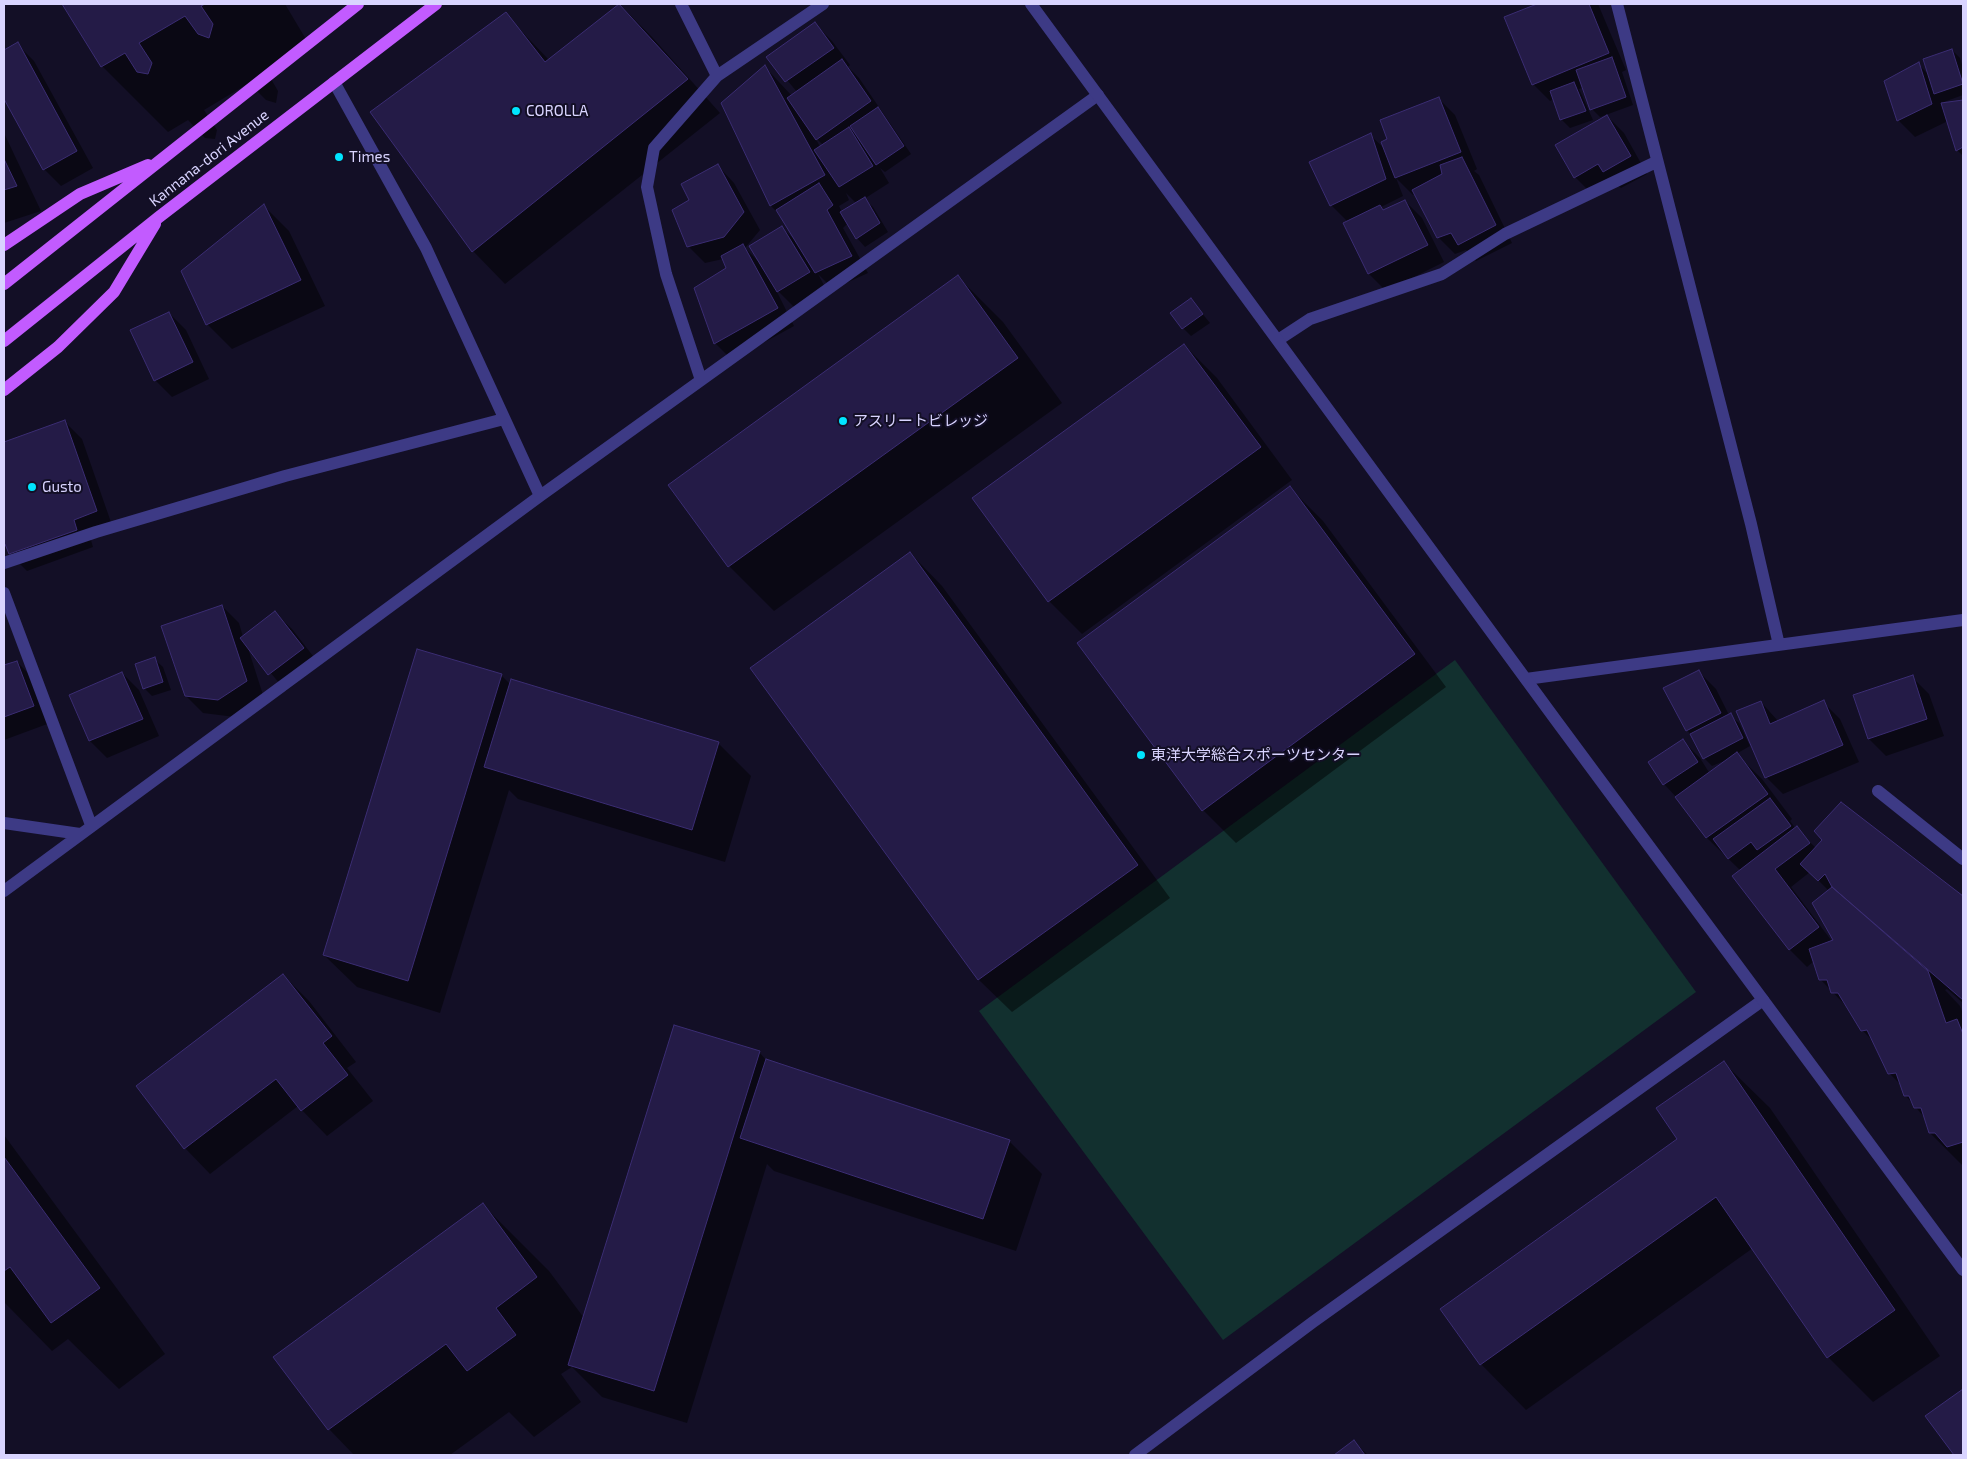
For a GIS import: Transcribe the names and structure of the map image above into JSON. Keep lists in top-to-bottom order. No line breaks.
{"streets":{"main road":["Kannana-dori Avenue"]},"places":["COROLLA","Times","アスリートビレッジ","Gusto","東洋大学総合スポーツセンター"]}
